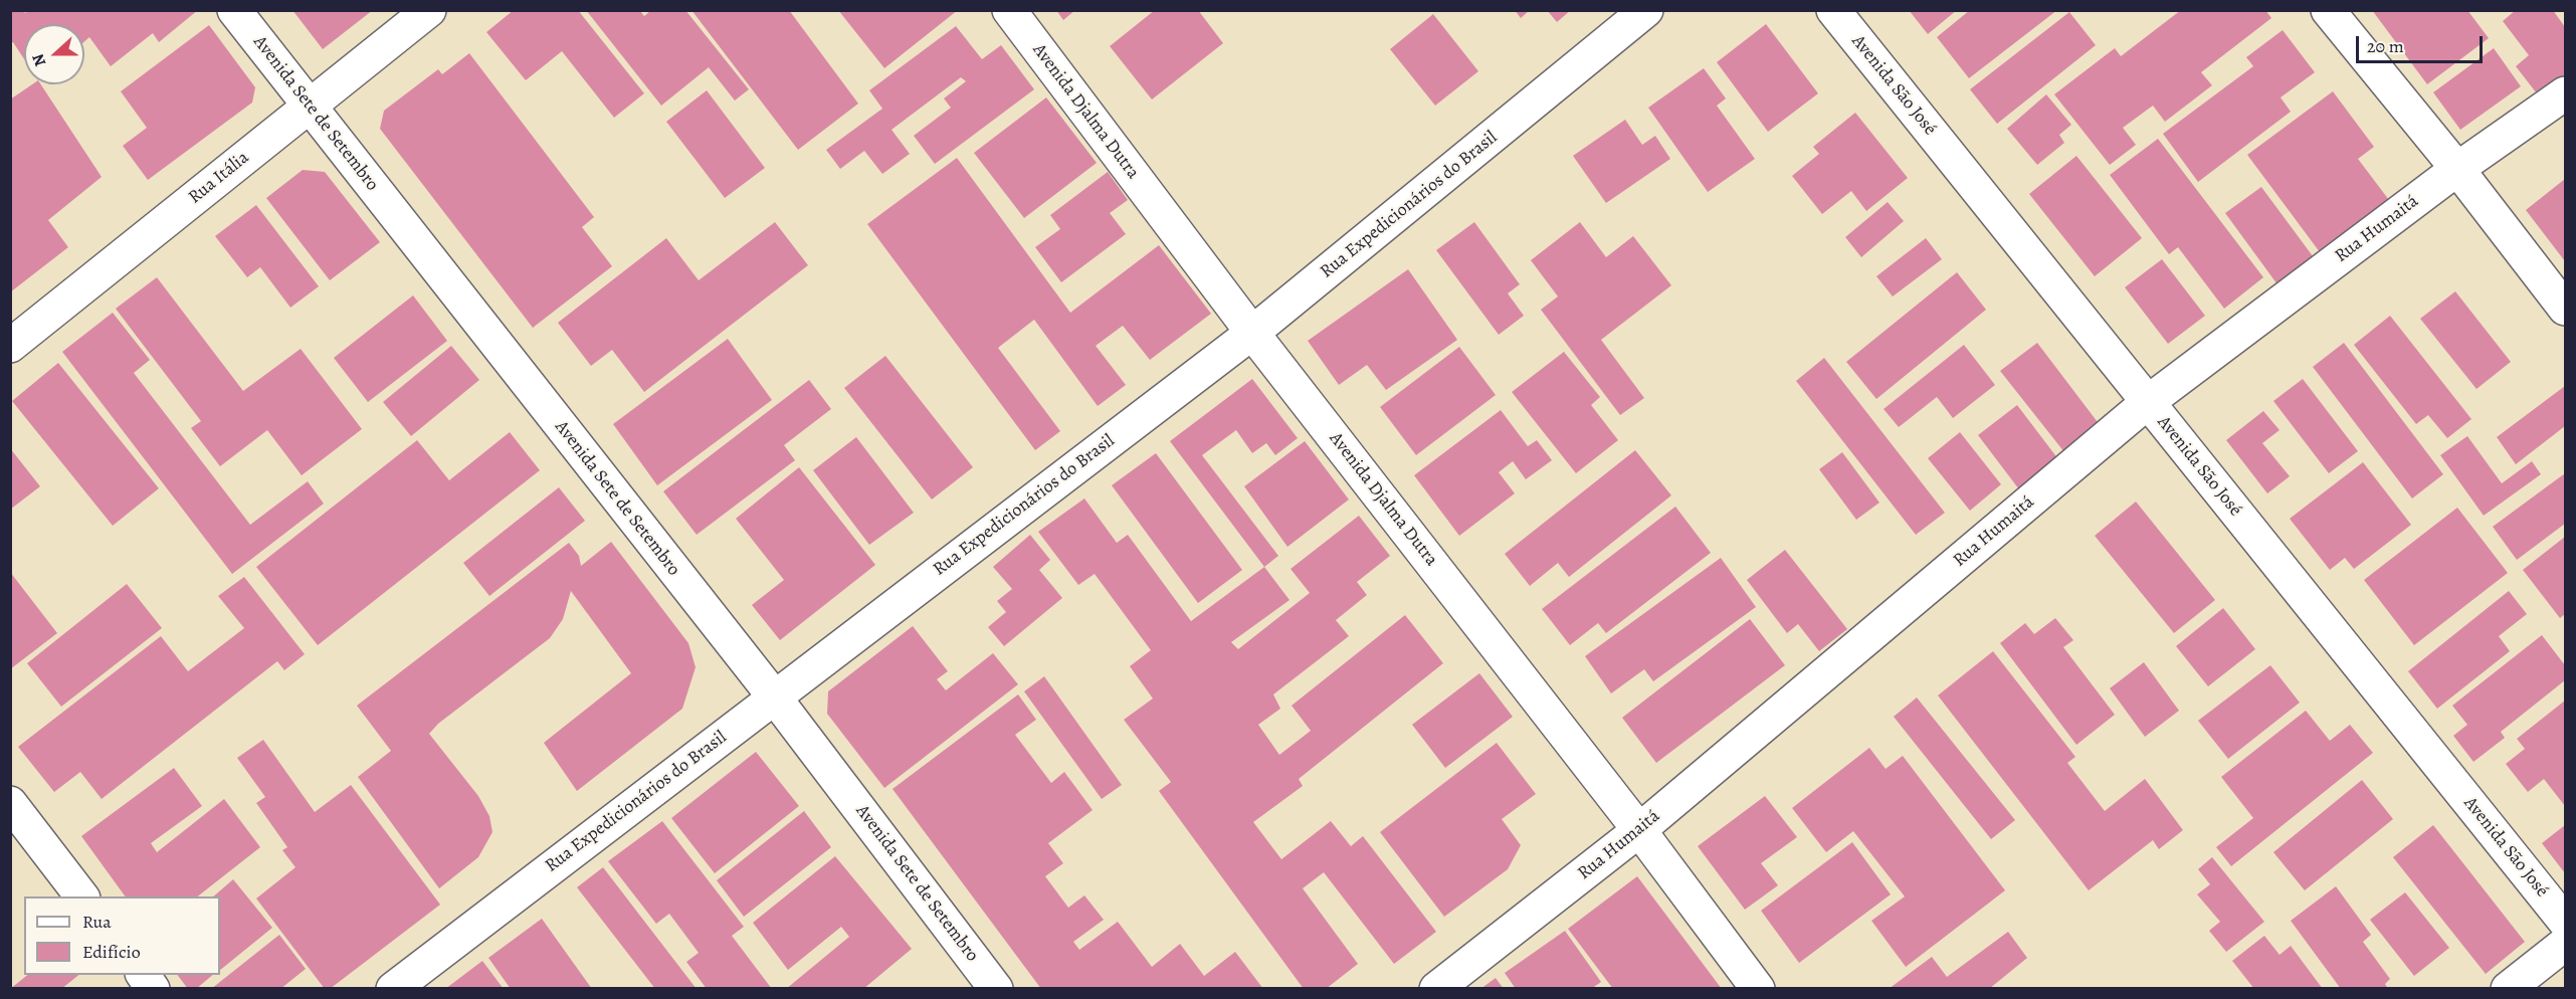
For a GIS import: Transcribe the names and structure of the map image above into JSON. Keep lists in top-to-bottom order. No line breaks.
{"streets":{"street":["Avenida São José","Avenida Djalma Dutra","Avenida Sete de Setembro","Rua Itália","Rua Expedicionários do Brasil","Rua Humaitá"]},"crossings":[["Avenida São José","Rua Humaitá"],["Avenida Djalma Dutra","Rua Expedicionários do Brasil"],["Avenida Djalma Dutra","Rua Humaitá"],["Avenida Sete de Setembro","Rua Itália"],["Avenida Sete de Setembro","Rua Expedicionários do Brasil"]],"legend":["Rua","Edifício"],"scale_bar":"20 m","north":"left"}
